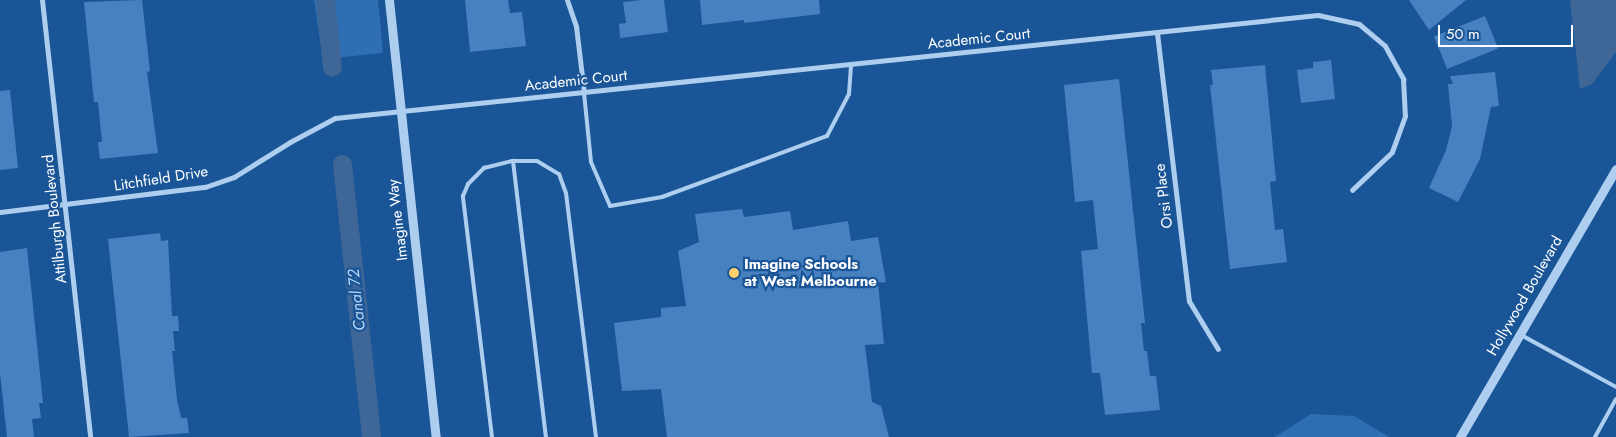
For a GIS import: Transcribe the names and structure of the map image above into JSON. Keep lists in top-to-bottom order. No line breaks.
{"streets":{"street":["Academic Court","Litchfield Drive","Orsi Place","Attilburgh Boulevard","Imagine Way","Hollywood Boulevard"]},"crossings":[["Academic Court","Litchfield Drive"],["Academic Court","Orsi Place"],["Academic Court","Imagine Way"],["Litchfield Drive","Attilburgh Boulevard"],["Litchfield Drive","Imagine Way"]],"water":["Canal 72"],"places":["Imagine Schools at West Melbourne"],"scale_bar":"50 m"}
